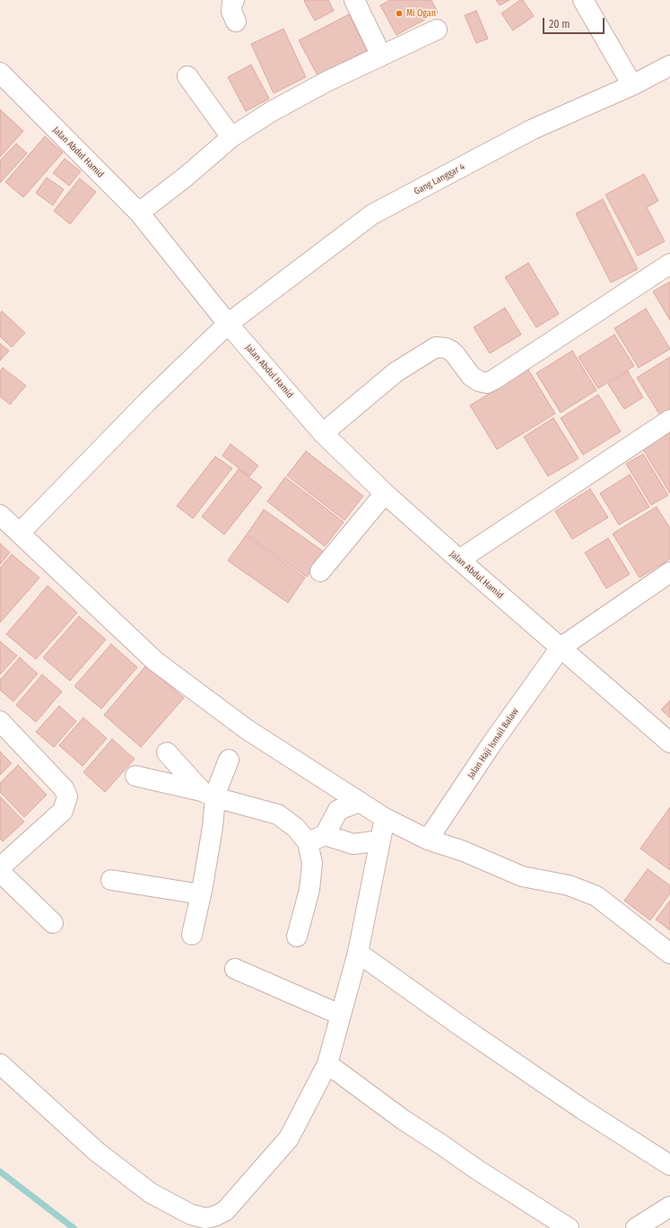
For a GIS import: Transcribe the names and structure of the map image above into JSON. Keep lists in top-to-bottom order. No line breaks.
{"streets":{"street":["Jalan Abdul Hamid","Gang Langgar 4","Jalan Haji Ismail Balaw"]},"crossings":[["Jalan Abdul Hamid","Gang Langgar 4"],["Jalan Abdul Hamid","Jalan Haji Ismail Balaw"]],"places":["Mi Ogan"],"scale_bar":"20 m"}
